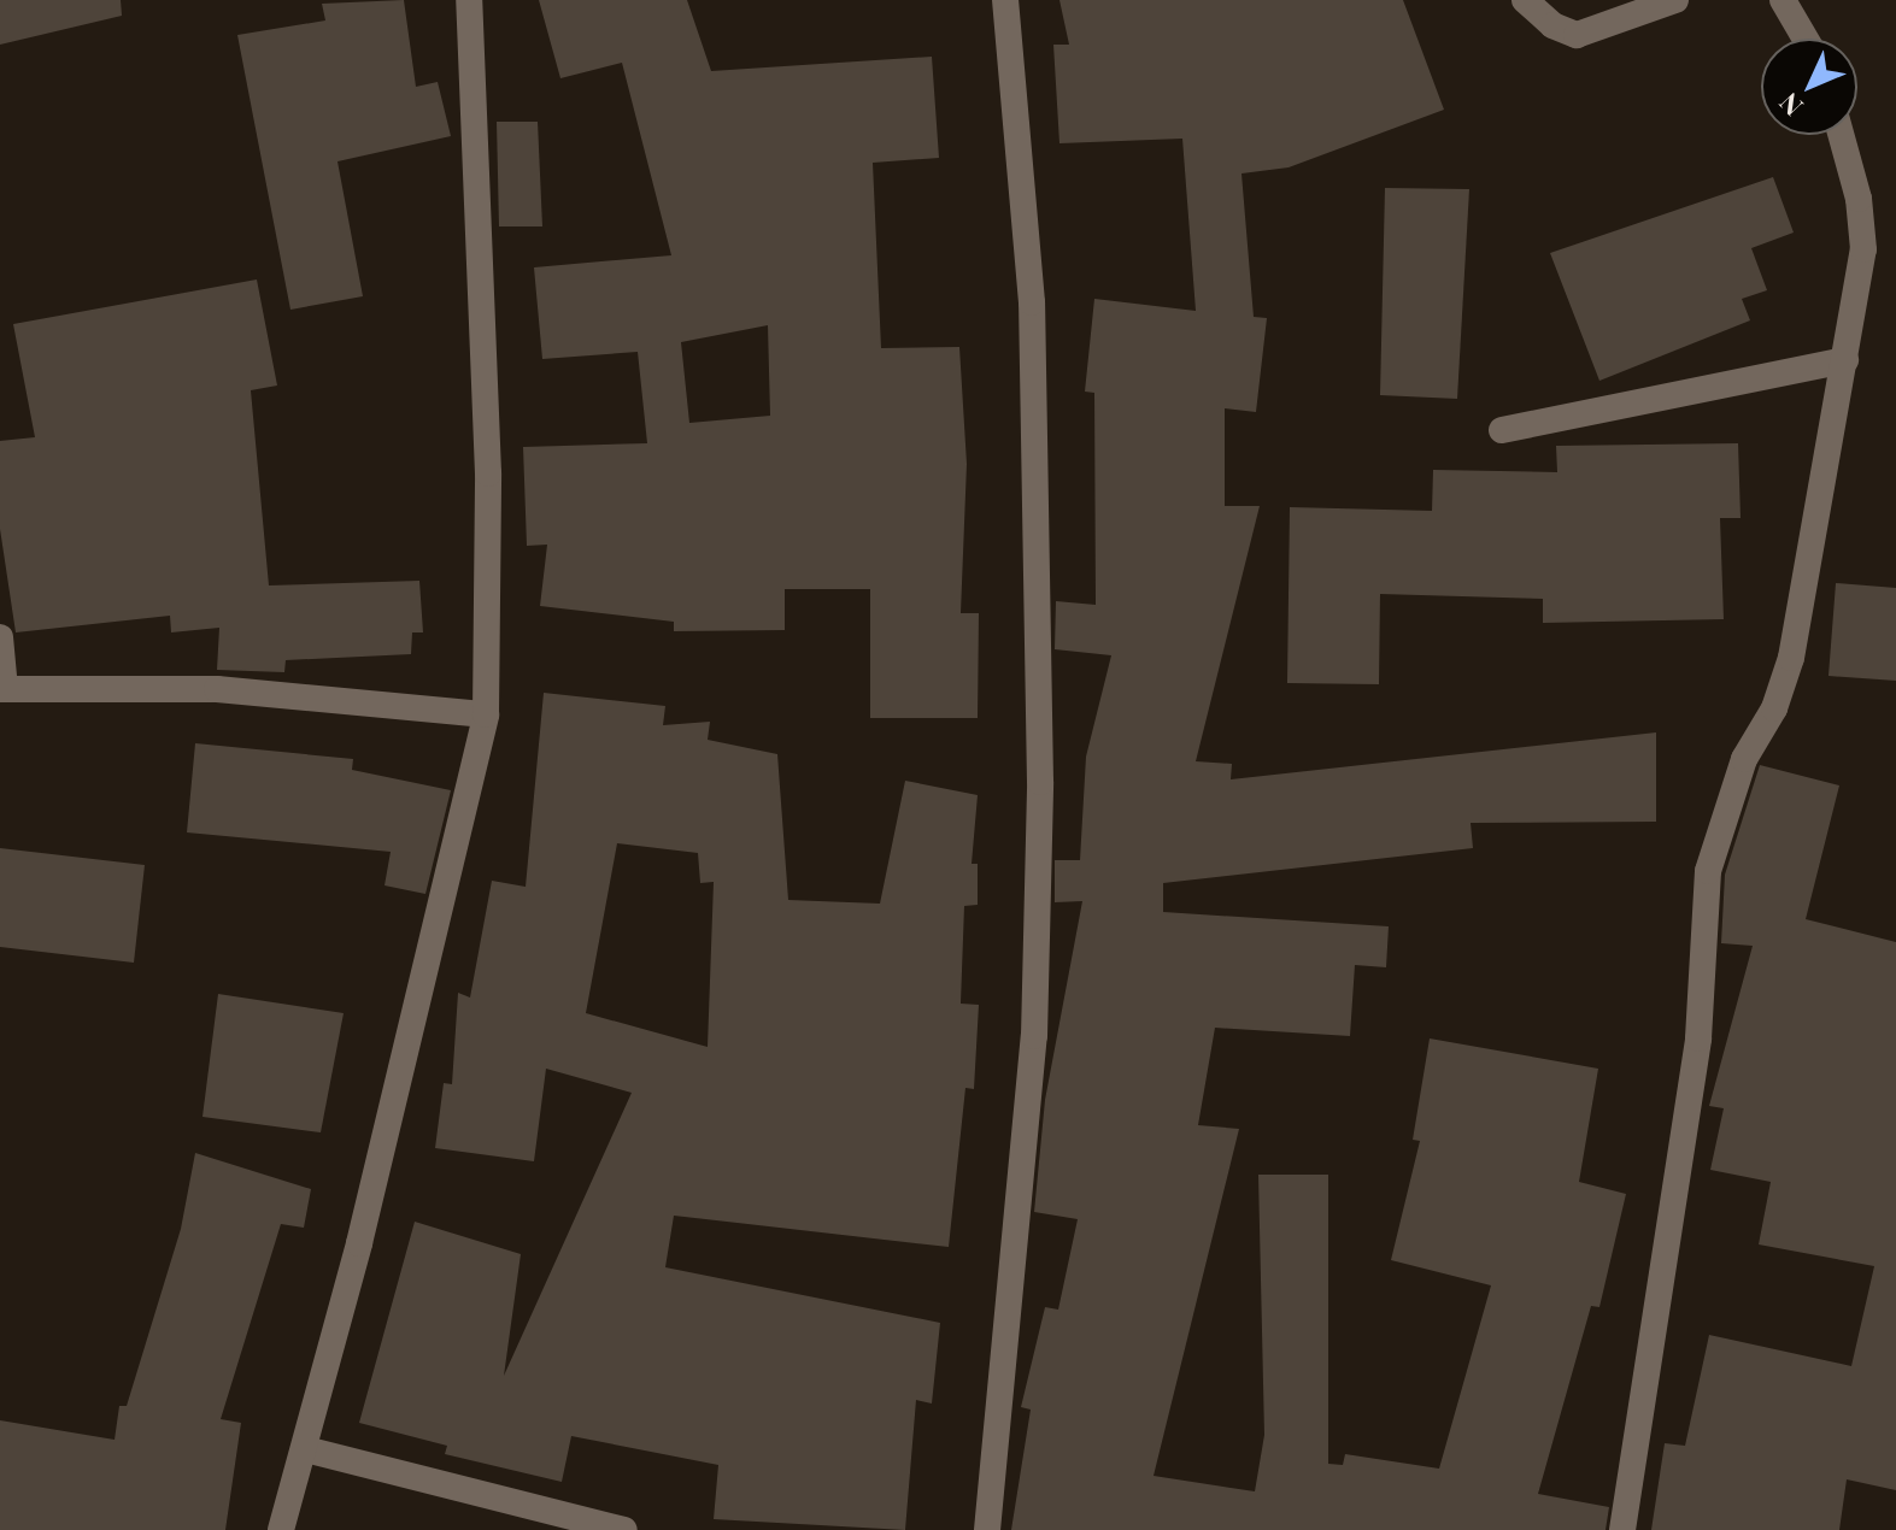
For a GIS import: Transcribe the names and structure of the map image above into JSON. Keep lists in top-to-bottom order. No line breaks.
{"north":"bottom left"}
